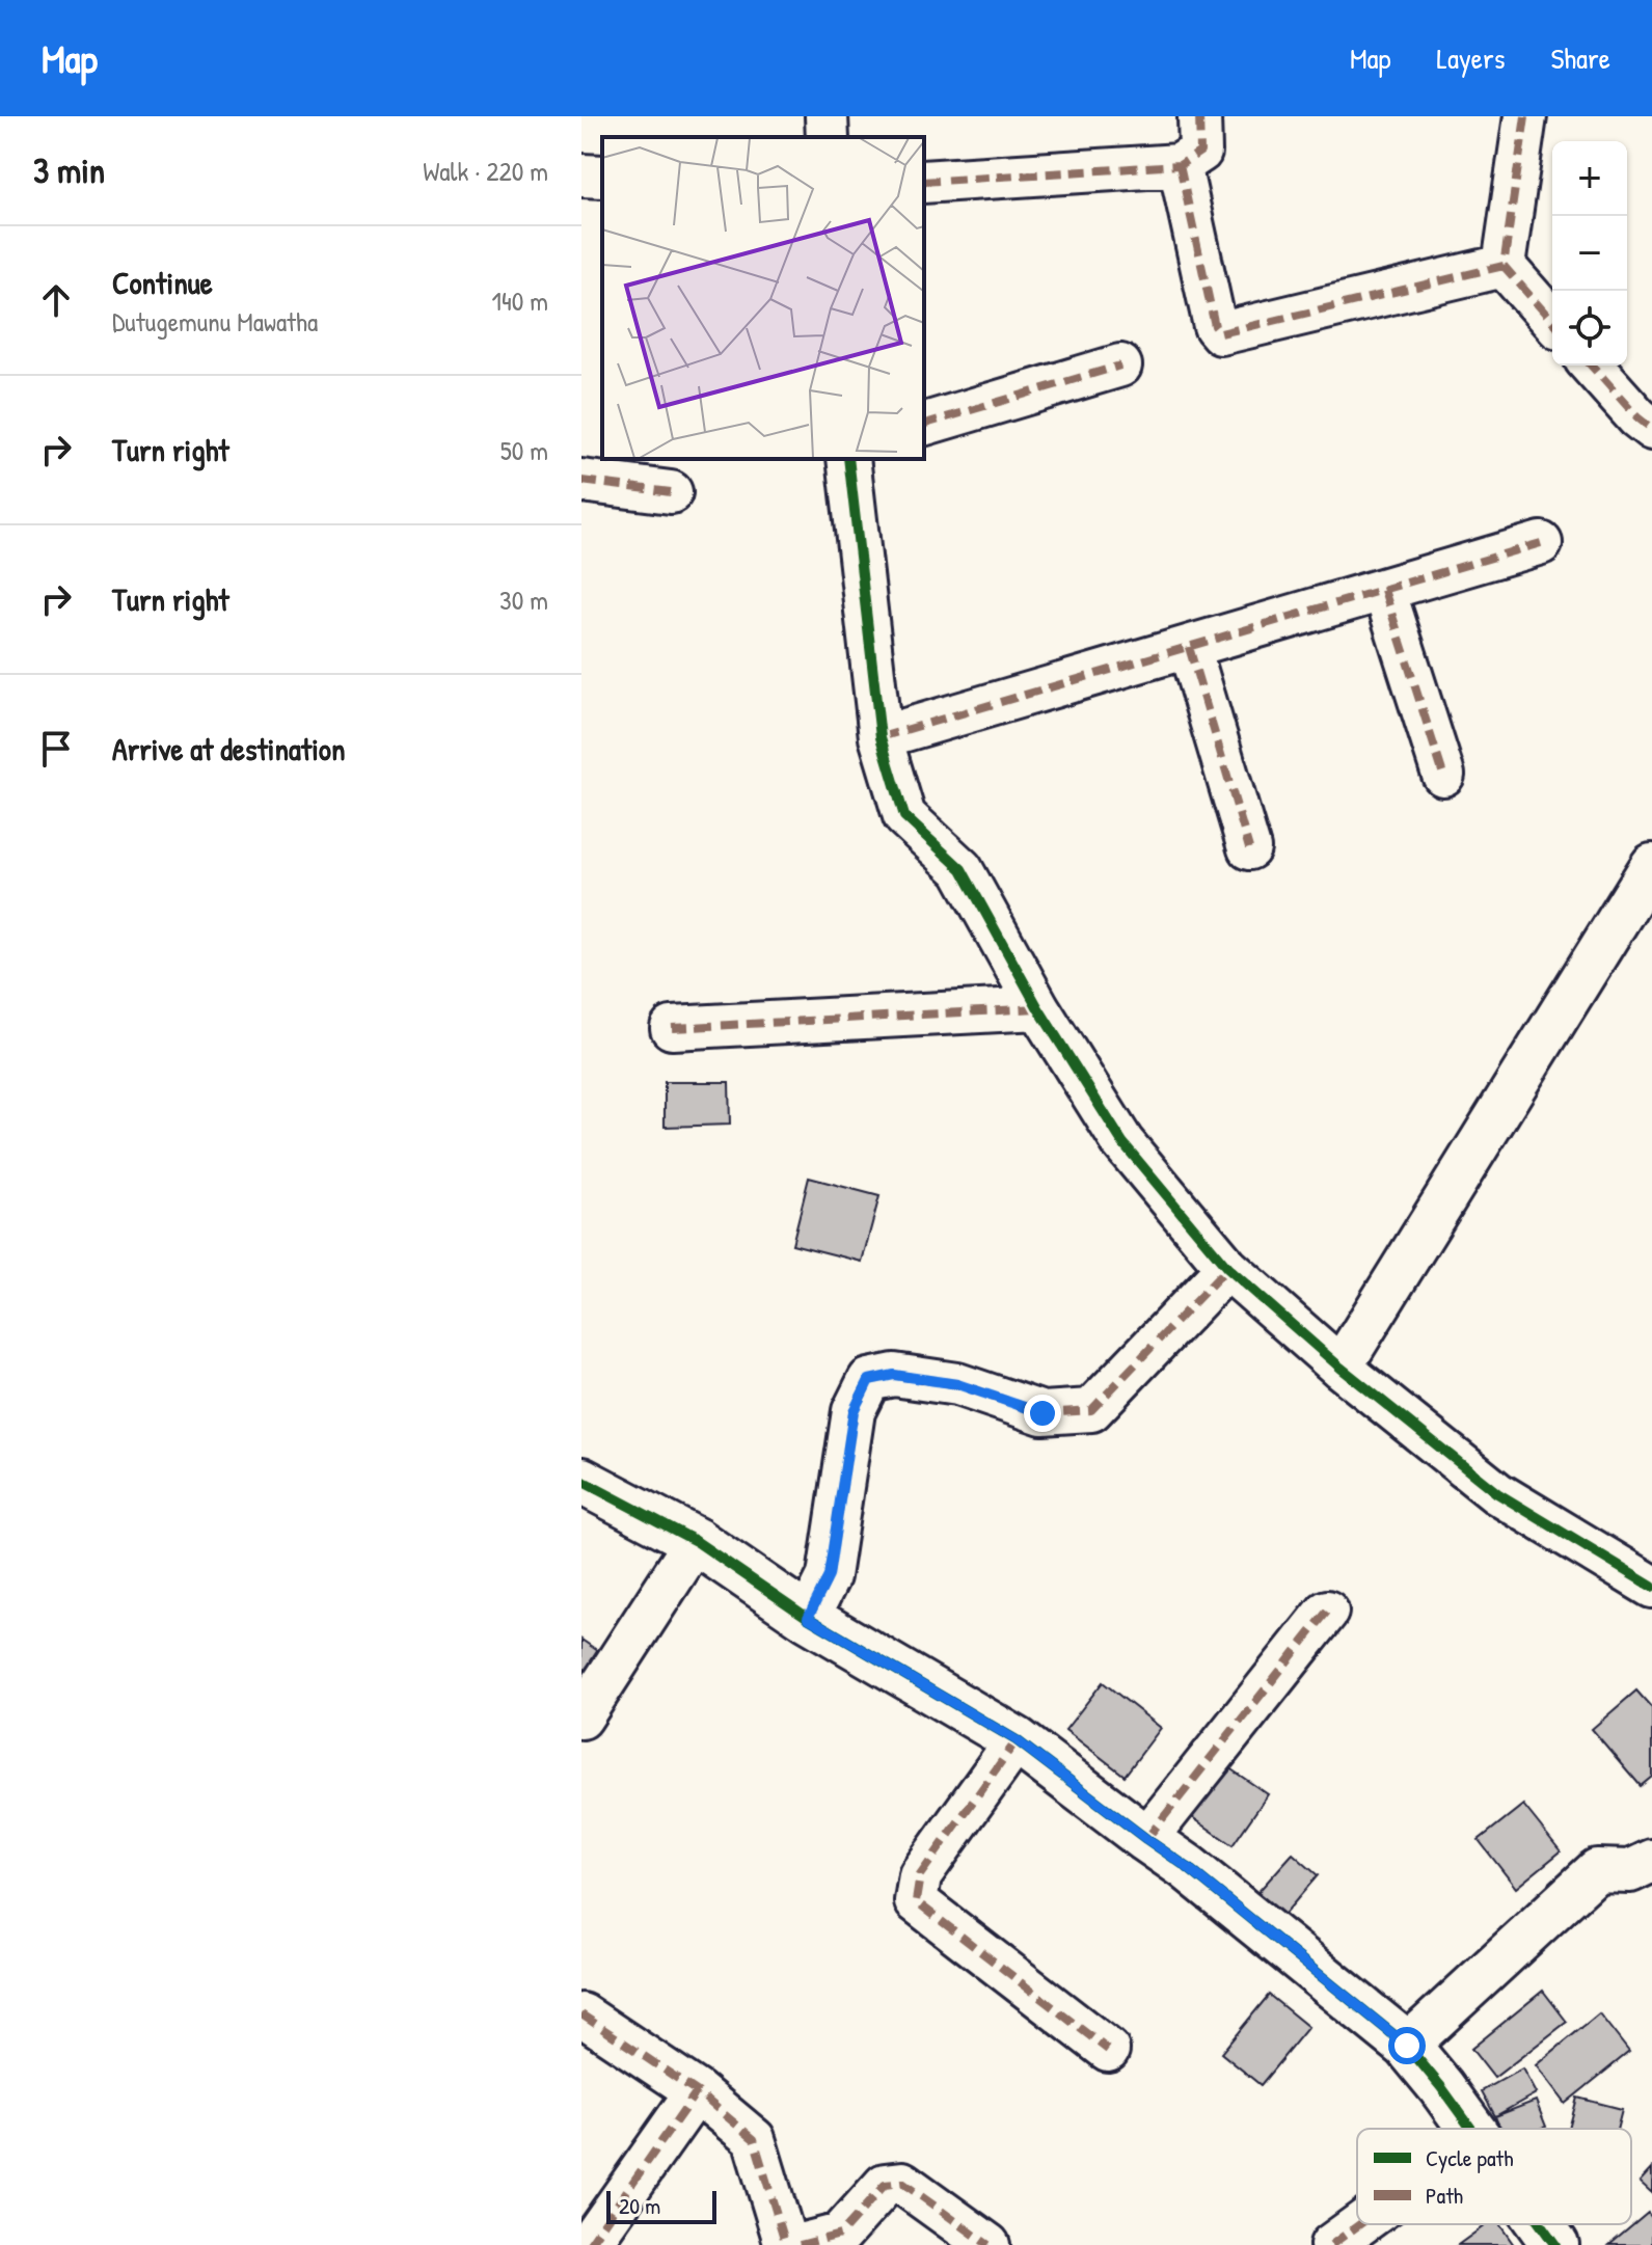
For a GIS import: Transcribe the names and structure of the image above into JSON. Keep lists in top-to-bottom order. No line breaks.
{"legend":["Cycle path","Path"],"scale_bar":"20 m","page":{"header":"Map","nav":["Map","Layers","Share"],"heading":["3 min","Walk · 220 m"],"map_buttons":["+","−"],"list":[["Continue","Dutugemunu Mawatha","140 m"],["Turn right","50 m"],["Turn right","30 m"],"Arrive at destination"],"scale":"20 m"}}
